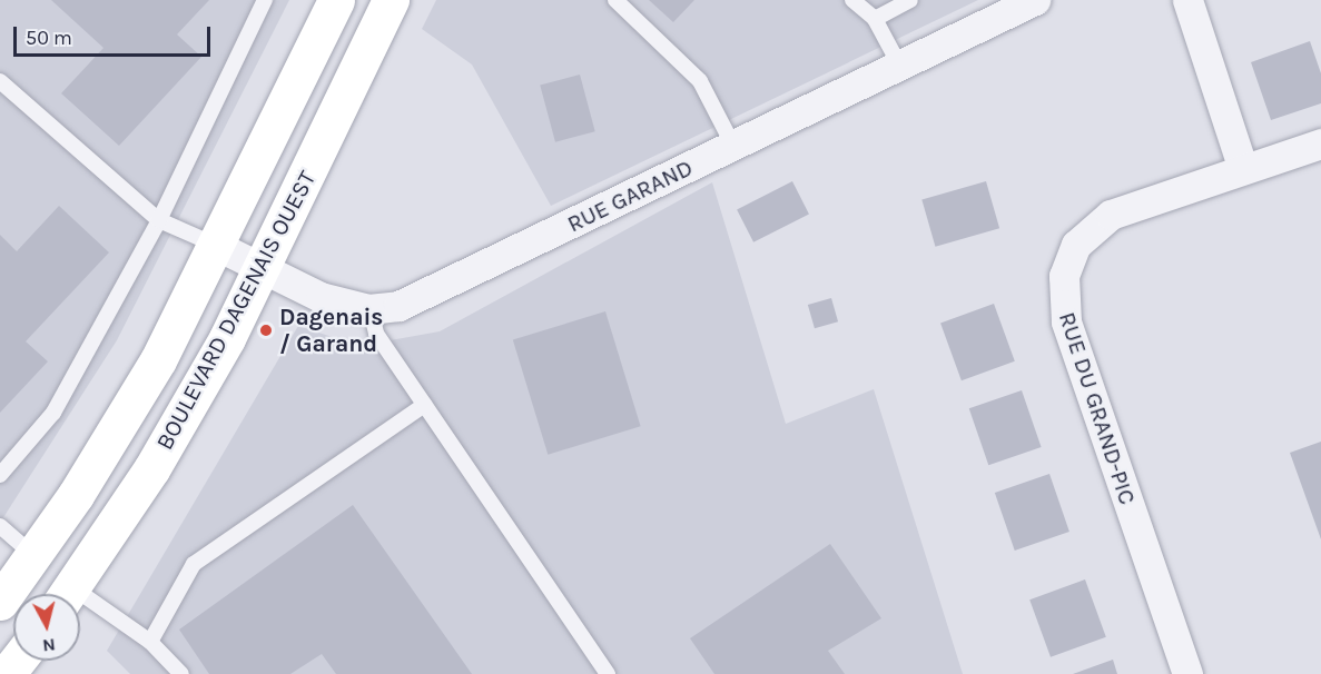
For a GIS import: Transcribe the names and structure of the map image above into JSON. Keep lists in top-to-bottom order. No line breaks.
{"streets":{"main road":["BOULEVARD DAGENAIS OUEST"],"street":["RUE GARAND","RUE DU GRAND-PIC"]},"crossings":[["RUE GARAND","BOULEVARD DAGENAIS OUEST"]],"places":["Dagenais / Garand"],"scale_bar":"50 m","north":"bottom"}
